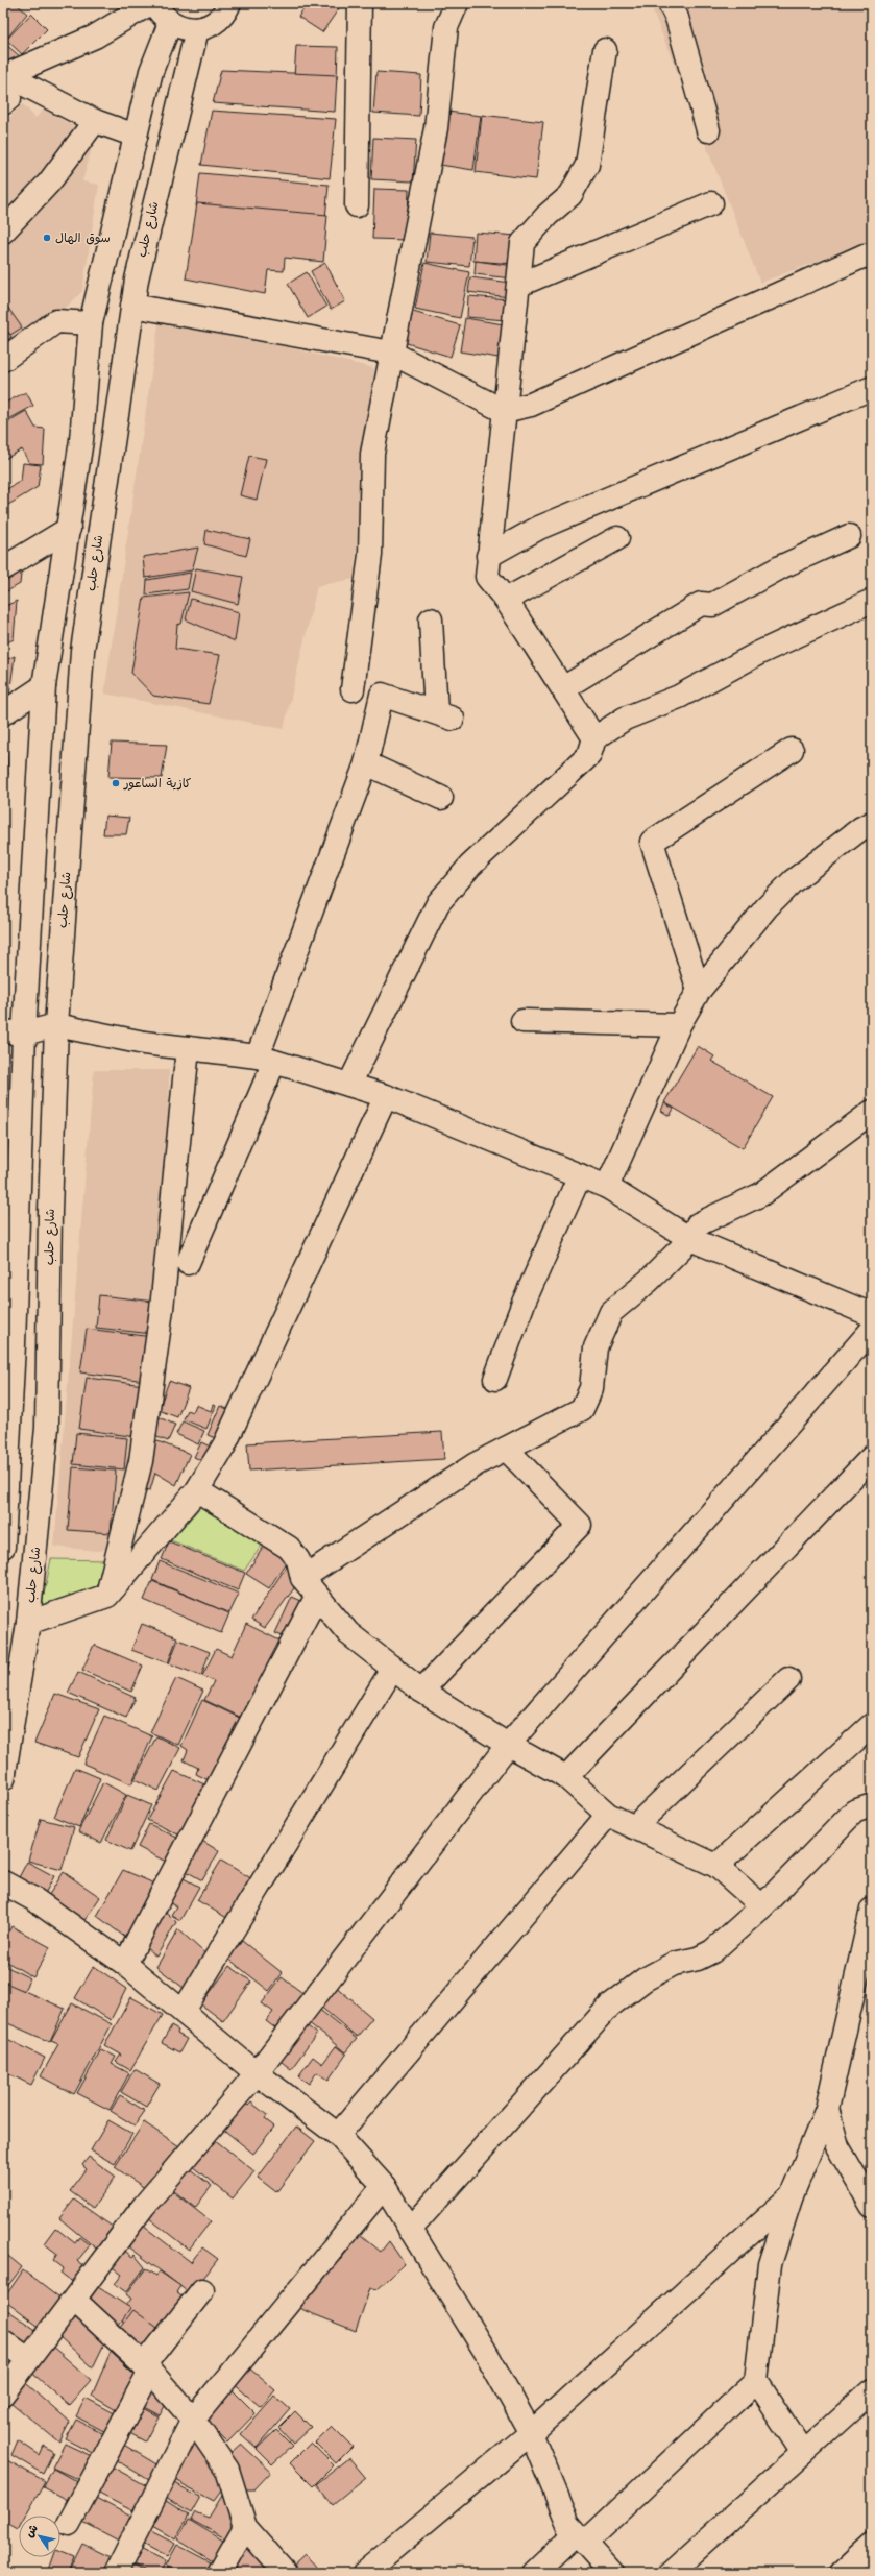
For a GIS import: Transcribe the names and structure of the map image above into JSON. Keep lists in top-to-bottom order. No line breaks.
{"streets":{"street":["شارع حلب"]},"places":["سوق الهال","كازية الساعور"],"north":"top left"}
